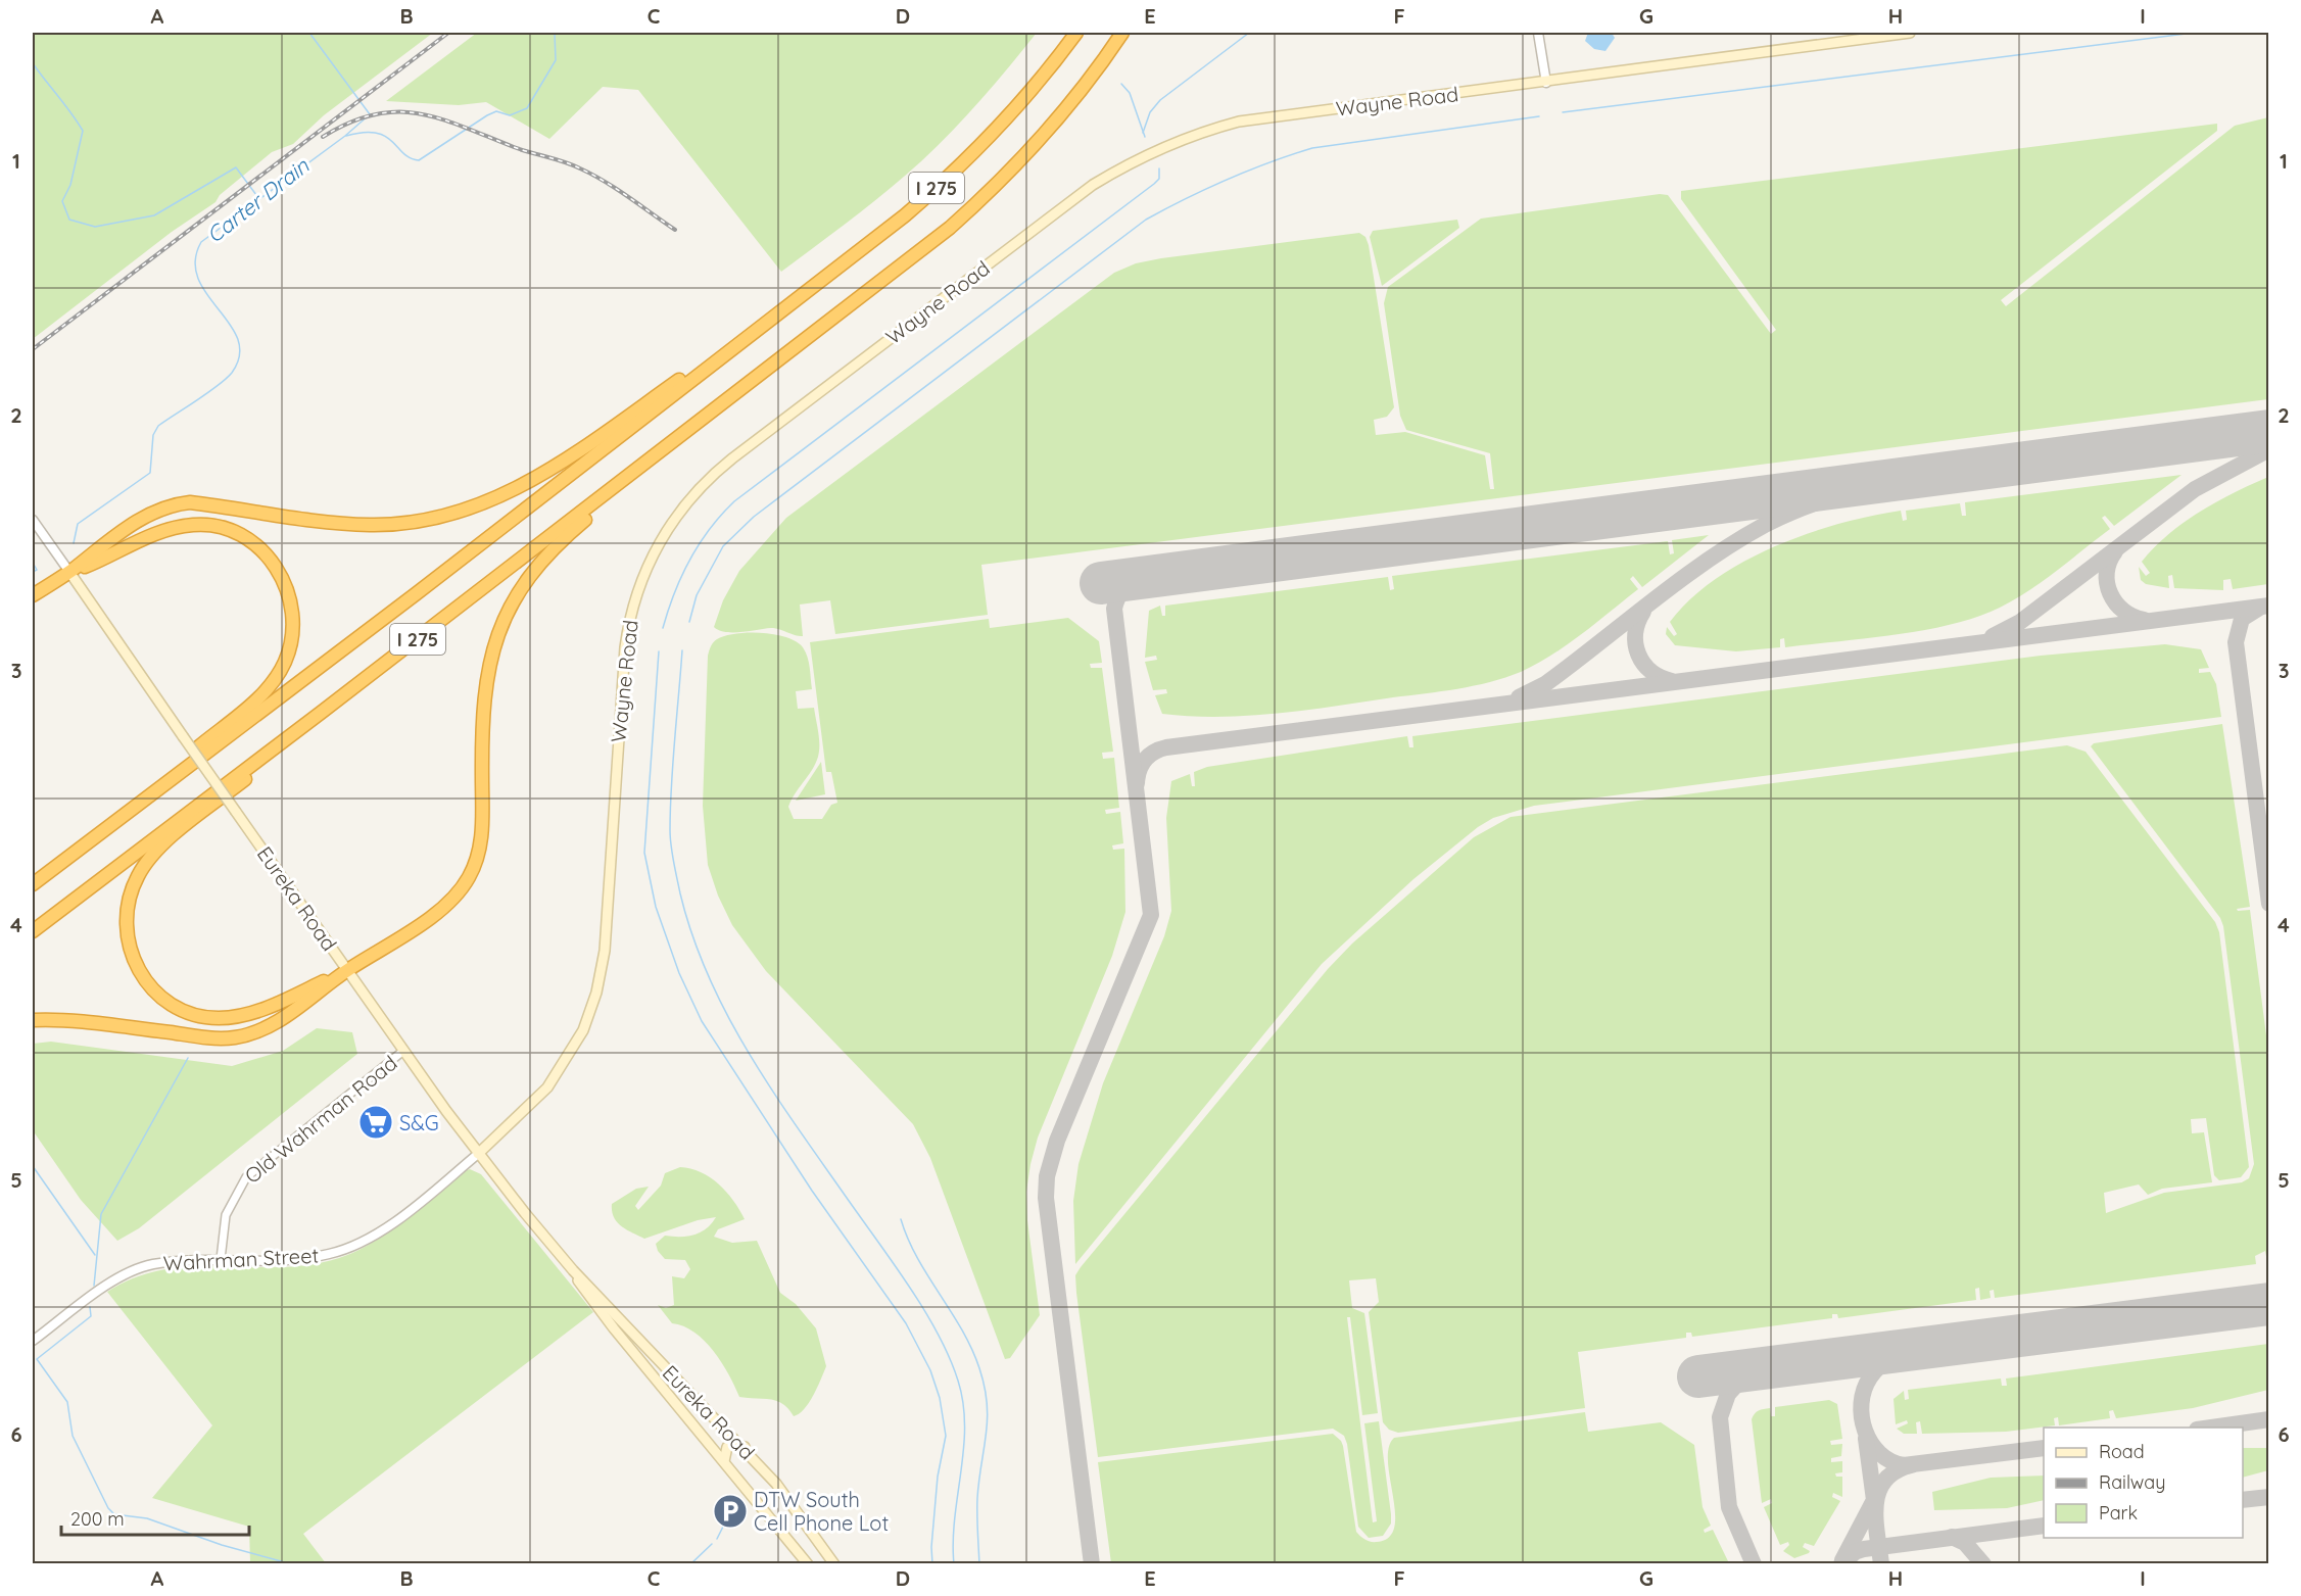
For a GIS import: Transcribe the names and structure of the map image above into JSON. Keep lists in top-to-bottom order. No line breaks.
{"streets":{"highway":["I 275"],"main road":["Wayne Road","Eureka Road"],"street":["Old Wahrman Road","Wahrman Street"]},"crossings":[["Wayne Road","Eureka Road"],["Wayne Road","Wahrman Street"],["Eureka Road","Old Wahrman Road"],["Eureka Road","Wahrman Street"],["Old Wahrman Road","Wahrman Street"]],"water":["Carter Drain"],"places":{"supermarket":["S&G"],"parking":["DTW South Cell Phone Lot"]},"legend":["Road","Railway","Park"],"scale_bar":"200 m","grid":{"columns":["A","B","C","D","E","F","G","H","I"],"rows":["1","2","3","4","5","6"]}}
